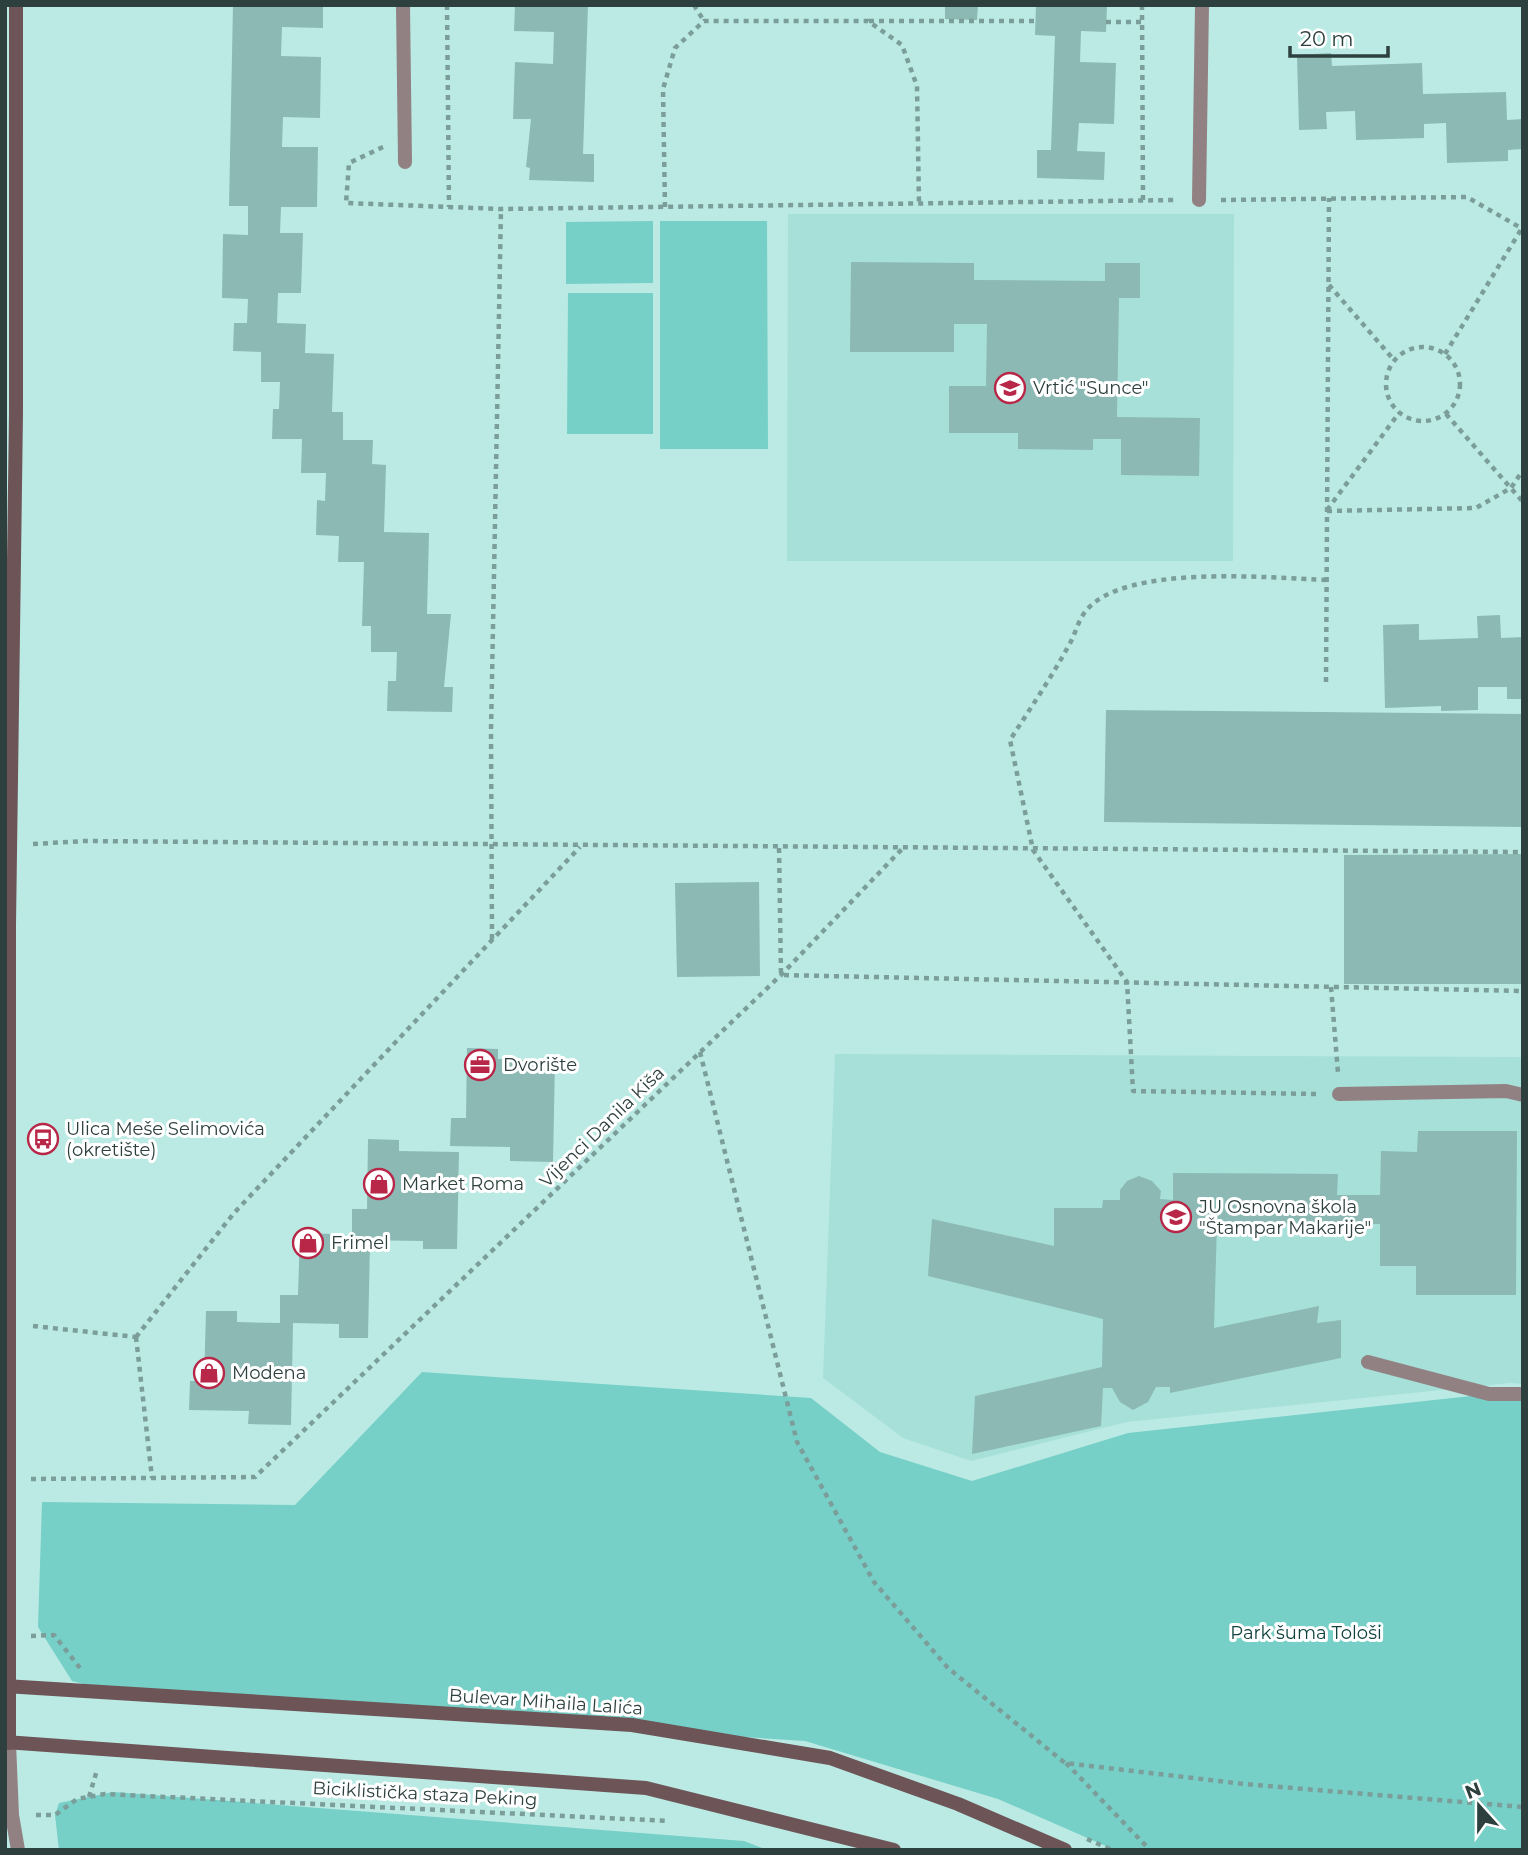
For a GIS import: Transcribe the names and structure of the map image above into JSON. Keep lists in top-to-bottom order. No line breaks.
{"streets":{"main road":["Bulevar Mihaila Lalića"],"path":["Vijenci Danila Kiša","Biciklistička staza Peking"]},"parks":["Park šuma Tološi"],"places":{"school or university":["Vrtić \"Sunce\"","JU Osnovna škola \"Štampar Makarije\""],"office":["Dvorište"],"bus stop":["Ulica Meše Selimovića (okretište)"],"shop":["Market Roma","Frimel","Modena"]},"scale_bar":"20 m","north":"top"}
